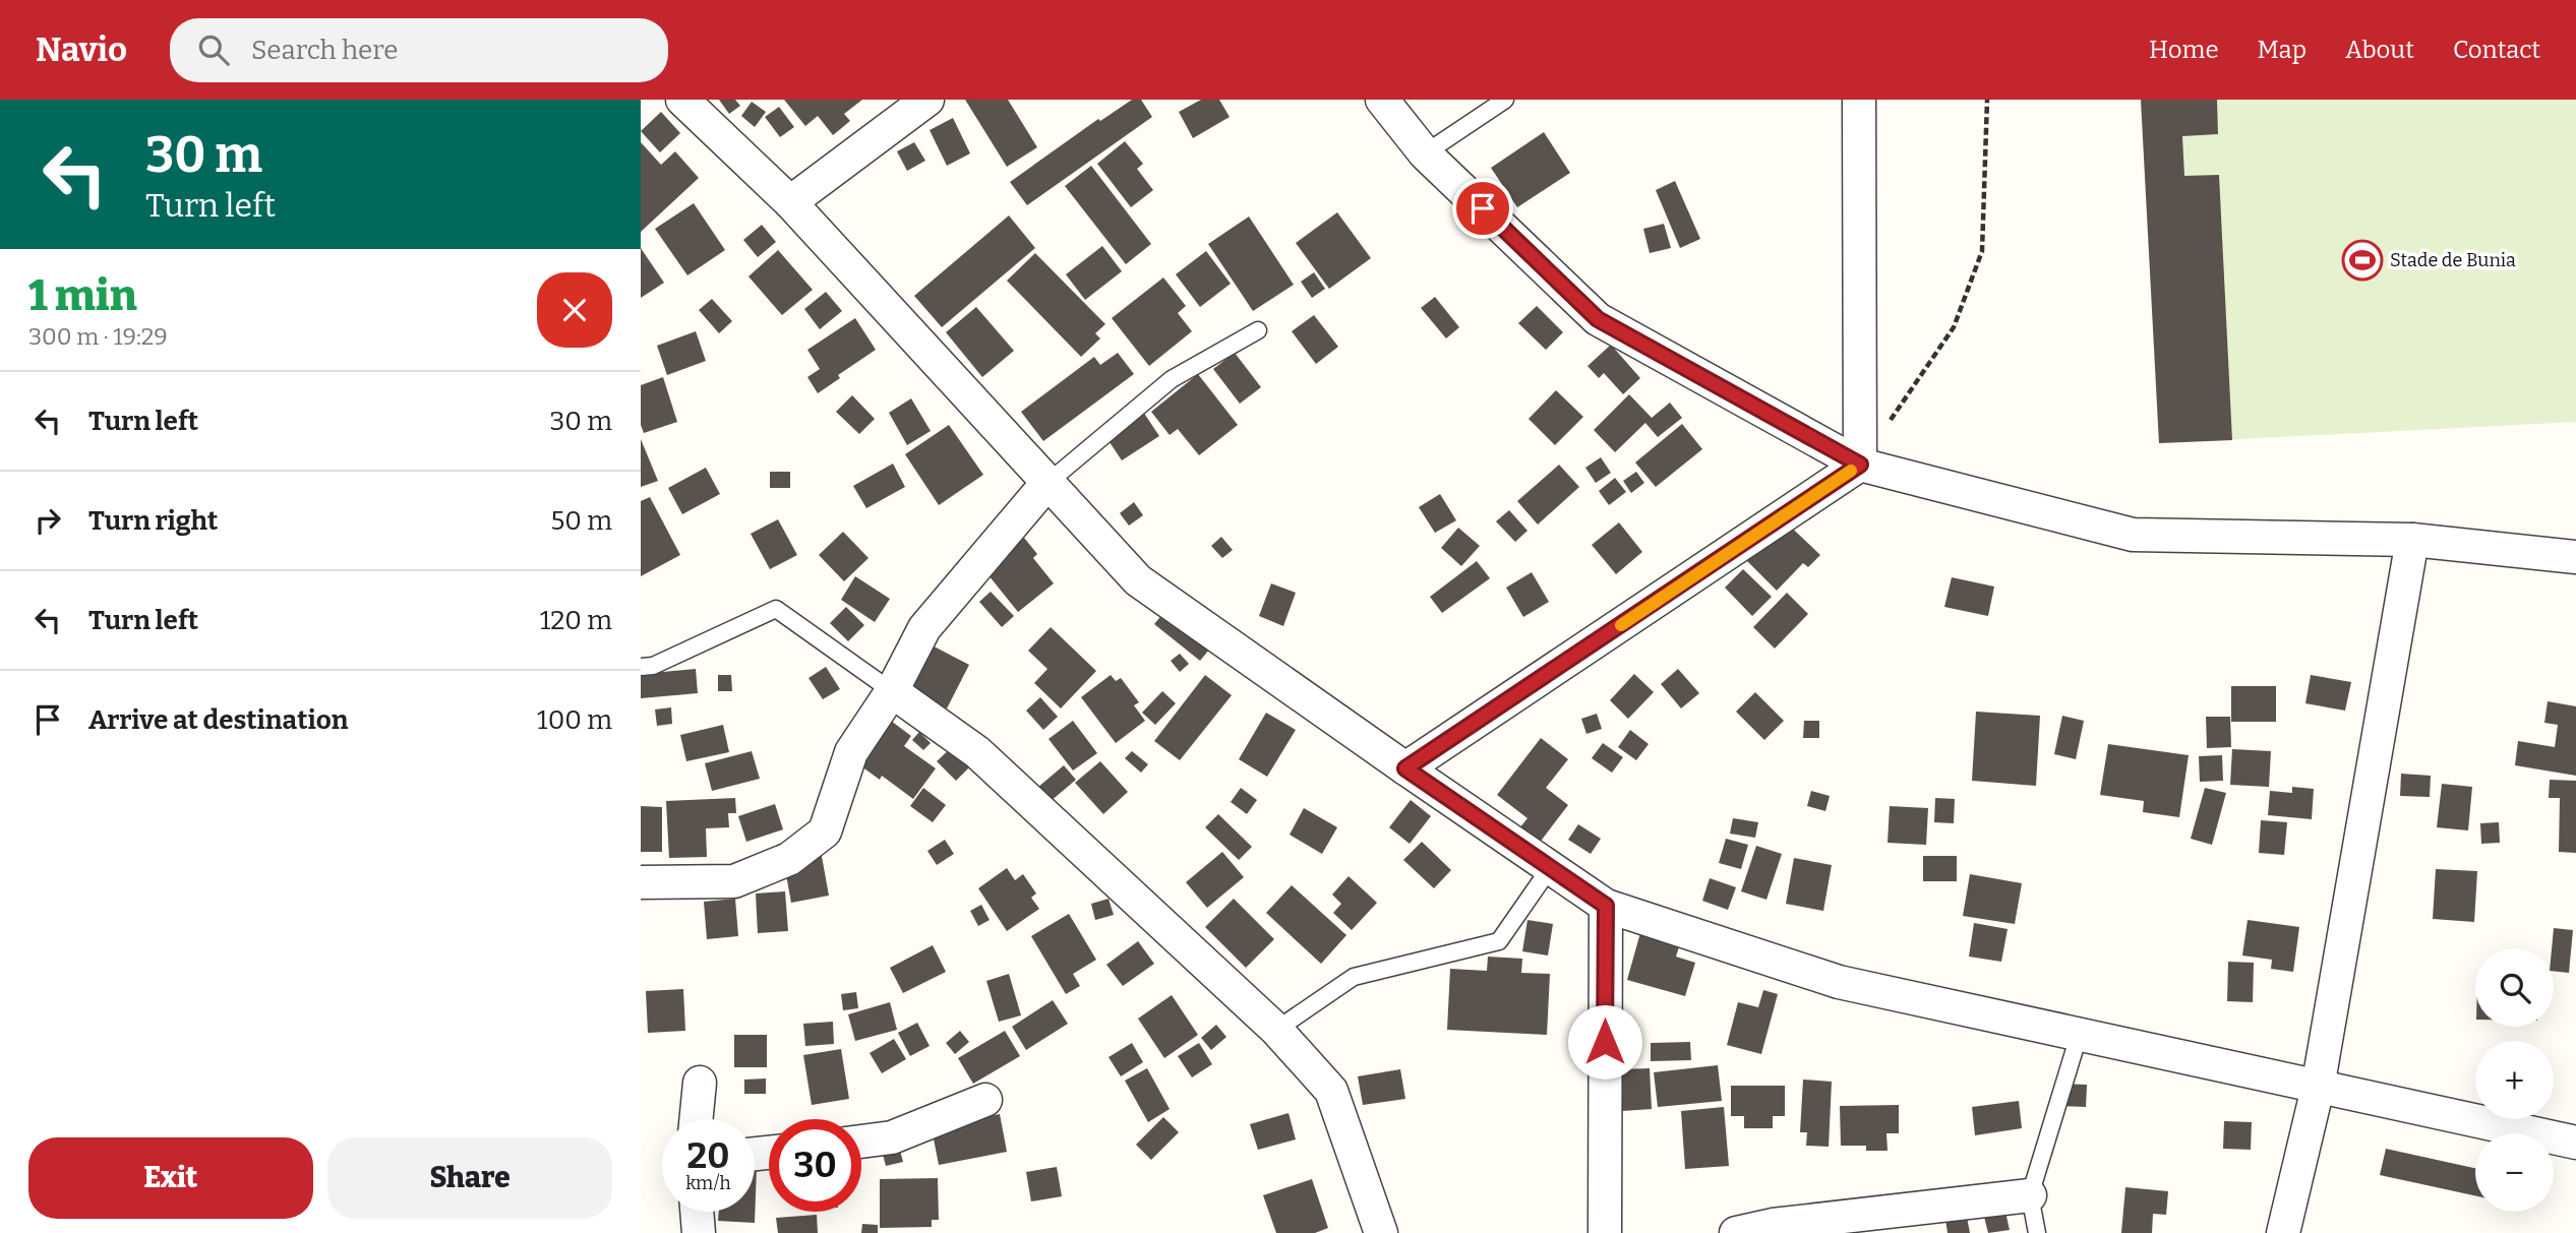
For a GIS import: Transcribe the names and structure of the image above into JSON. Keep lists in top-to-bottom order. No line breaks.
{"places":{"sports":["Stade de Bunia"]},"page":{"header":"Navio","search":"Search here","nav":["Home","Map","About","Contact"],"turn":["30 m","Turn left"],"heading":["1 min","300 m · 19:29"],"list":[{"name":"Turn left","value":"30 m"},{"name":"Turn right","value":"50 m"},{"name":"Turn left","value":"120 m"},{"name":"Arrive at destination","value":"100 m"}],"map_buttons":["+","−"],"speed":"20 km/h","limit":"30","buttons":["Exit","Share"]}}
